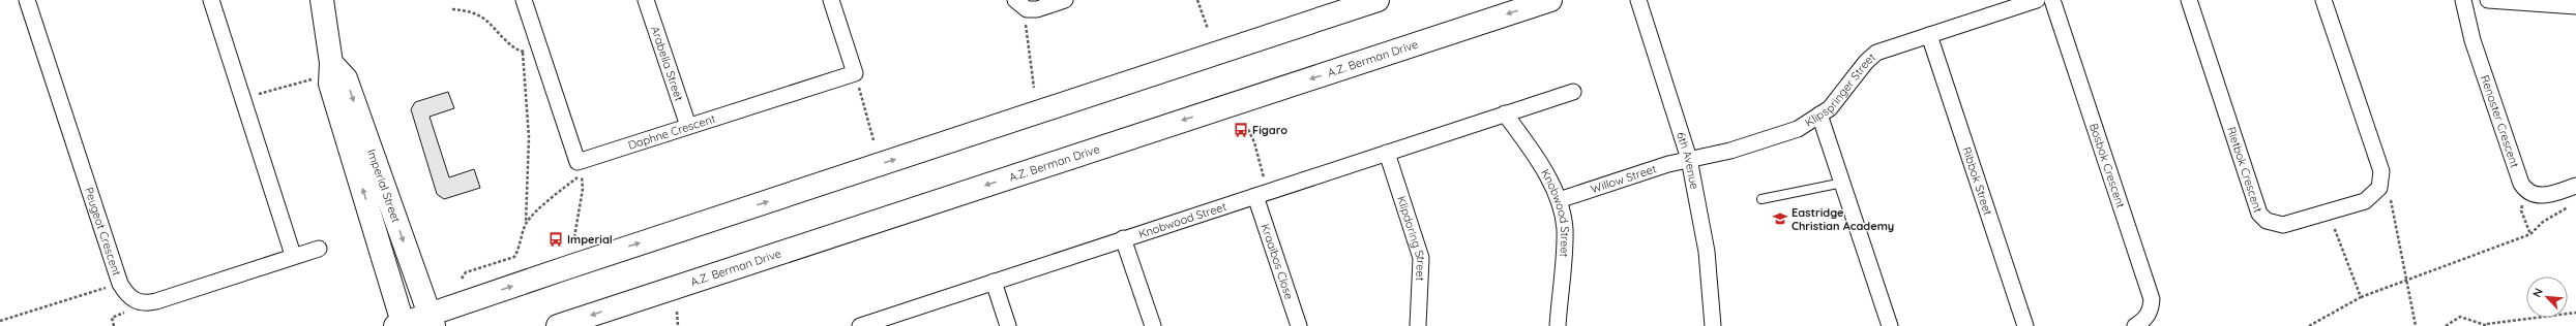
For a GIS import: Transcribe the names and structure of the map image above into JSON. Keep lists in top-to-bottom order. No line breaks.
{"streets":{"main road":["A.Z. Berman Drive","Imperial Street"],"street":["Arabella Street","Klipspringer Street","Renoster Crescent","Daphne Crescent","6th Avenue","Bosbok Crescent","Rietbok Crescent","Willow Street","Ribbok Street","Knobwood Street","Peugeot Crescent","Klipdoring Street","Kraaibos Close"]},"crossings":[["Arabella Street","Daphne Crescent"],["Klipspringer Street","6th Avenue"],["Klipspringer Street","Willow Street"],["Klipspringer Street","Ribbok Street"],["6th Avenue","Willow Street"],["Willow Street","Knobwood Street"],["Knobwood Street","Klipdoring Street"],["Knobwood Street","Kraaibos Close"]],"places":{"bus stop":["Figaro","Imperial"],"school or university":["Eastridge Christian Academy"]},"north":"top left"}
